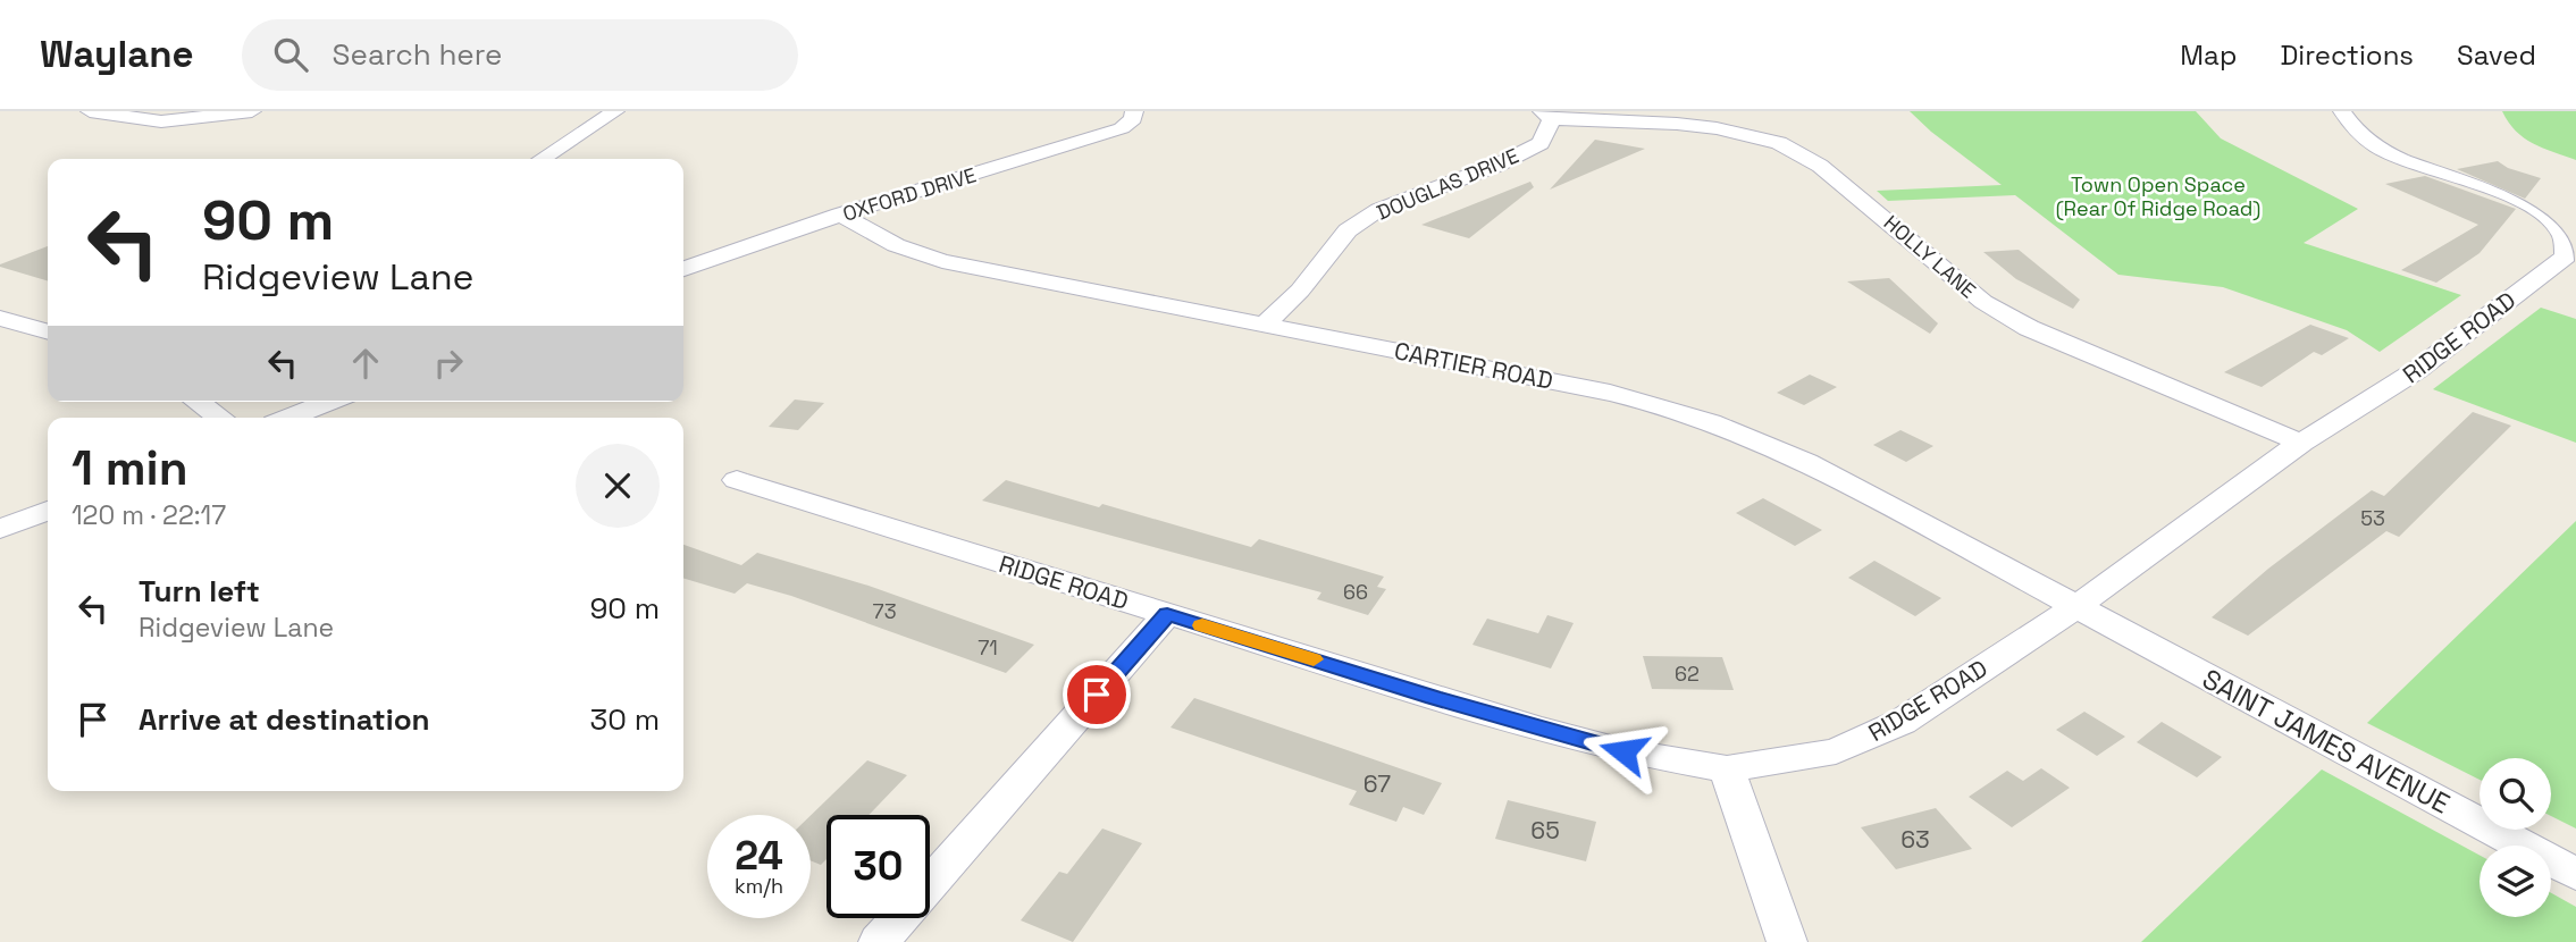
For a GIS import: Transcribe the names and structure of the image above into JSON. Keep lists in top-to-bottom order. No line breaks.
{"streets":{"street":["DOUGLAS DRIVE","OXFORD DRIVE","HOLLY LANE","RIDGE ROAD","CARTIER ROAD","SAINT JAMES AVENUE"]},"crossings":[["DOUGLAS DRIVE","HOLLY LANE"],["DOUGLAS DRIVE","CARTIER ROAD"],["OXFORD DRIVE","CARTIER ROAD"],["HOLLY LANE","RIDGE ROAD"],["RIDGE ROAD","CARTIER ROAD"],["RIDGE ROAD","SAINT JAMES AVENUE"],["CARTIER ROAD","SAINT JAMES AVENUE"]],"parks":["Town Open Space (Rear Of Ridge Road)"],"house_numbers":["53","66","73","71","62","67","65","63"],"page":{"header":"Waylane","search":"Search here","nav":["Map","Directions","Saved"],"turn":["90 m","Ridgeview Lane"],"heading":["1 min","120 m · 22:17"],"list":[{"name":"Turn left","note":"Ridgeview Lane","value":"90 m"},{"name":"Arrive at destination","value":"30 m"}],"speed":"24 km/h","limit":"30"}}
